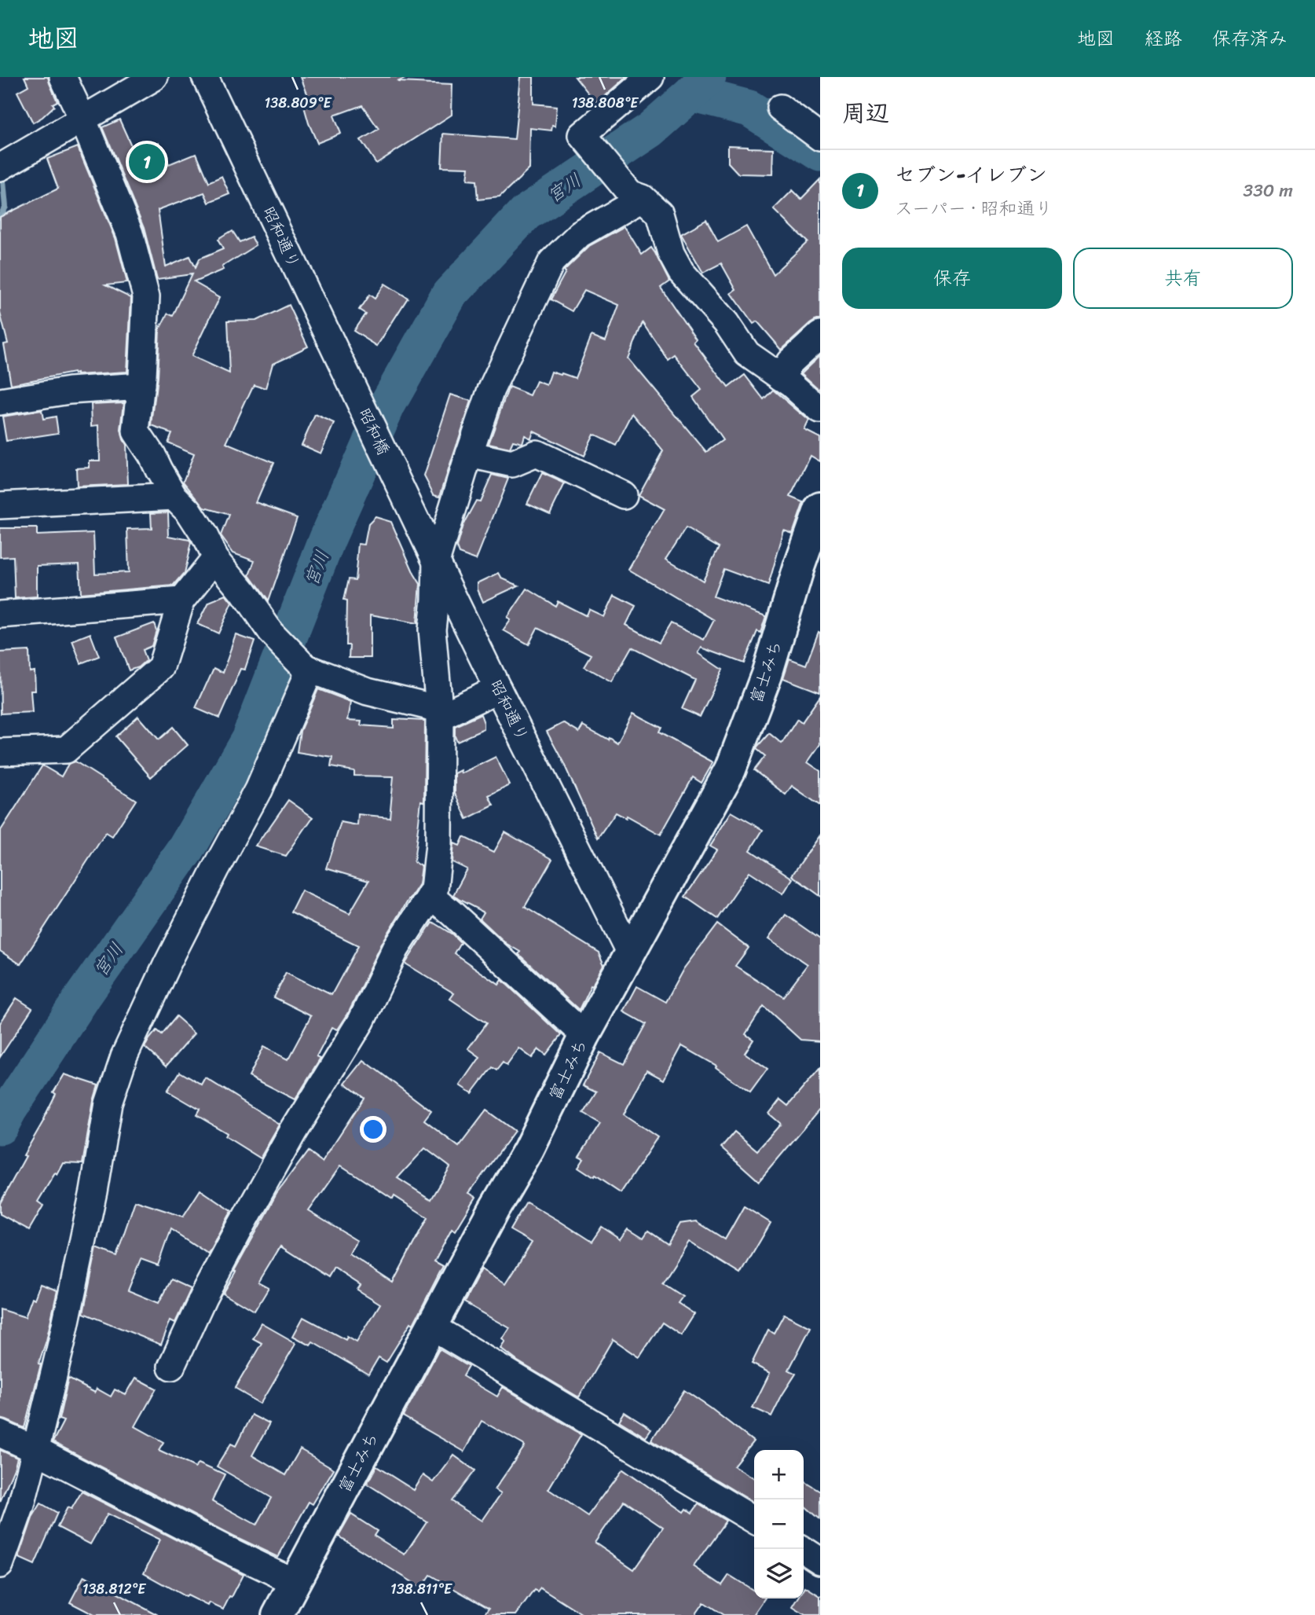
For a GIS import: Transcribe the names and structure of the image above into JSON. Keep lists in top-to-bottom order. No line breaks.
{"streets":{"highway":["富士みち"],"street":["昭和通り","昭和橋"]},"crossings":[["昭和通り","昭和橋"],["昭和通り","富士みち"]],"water":["宮川"],"page":{"header":"地図","nav":["地図","経路","保存済み"],"heading":"周辺","pins":"1","list":[{"mark":"1","name":"セブン-イレブン","note":"スーパー · 昭和通り","value":"330 m"}],"buttons":["保存","共有"],"map_buttons":["+","−"]},"coordinates":["138.809°E","138.808°E","138.812°E","138.811°E"]}
